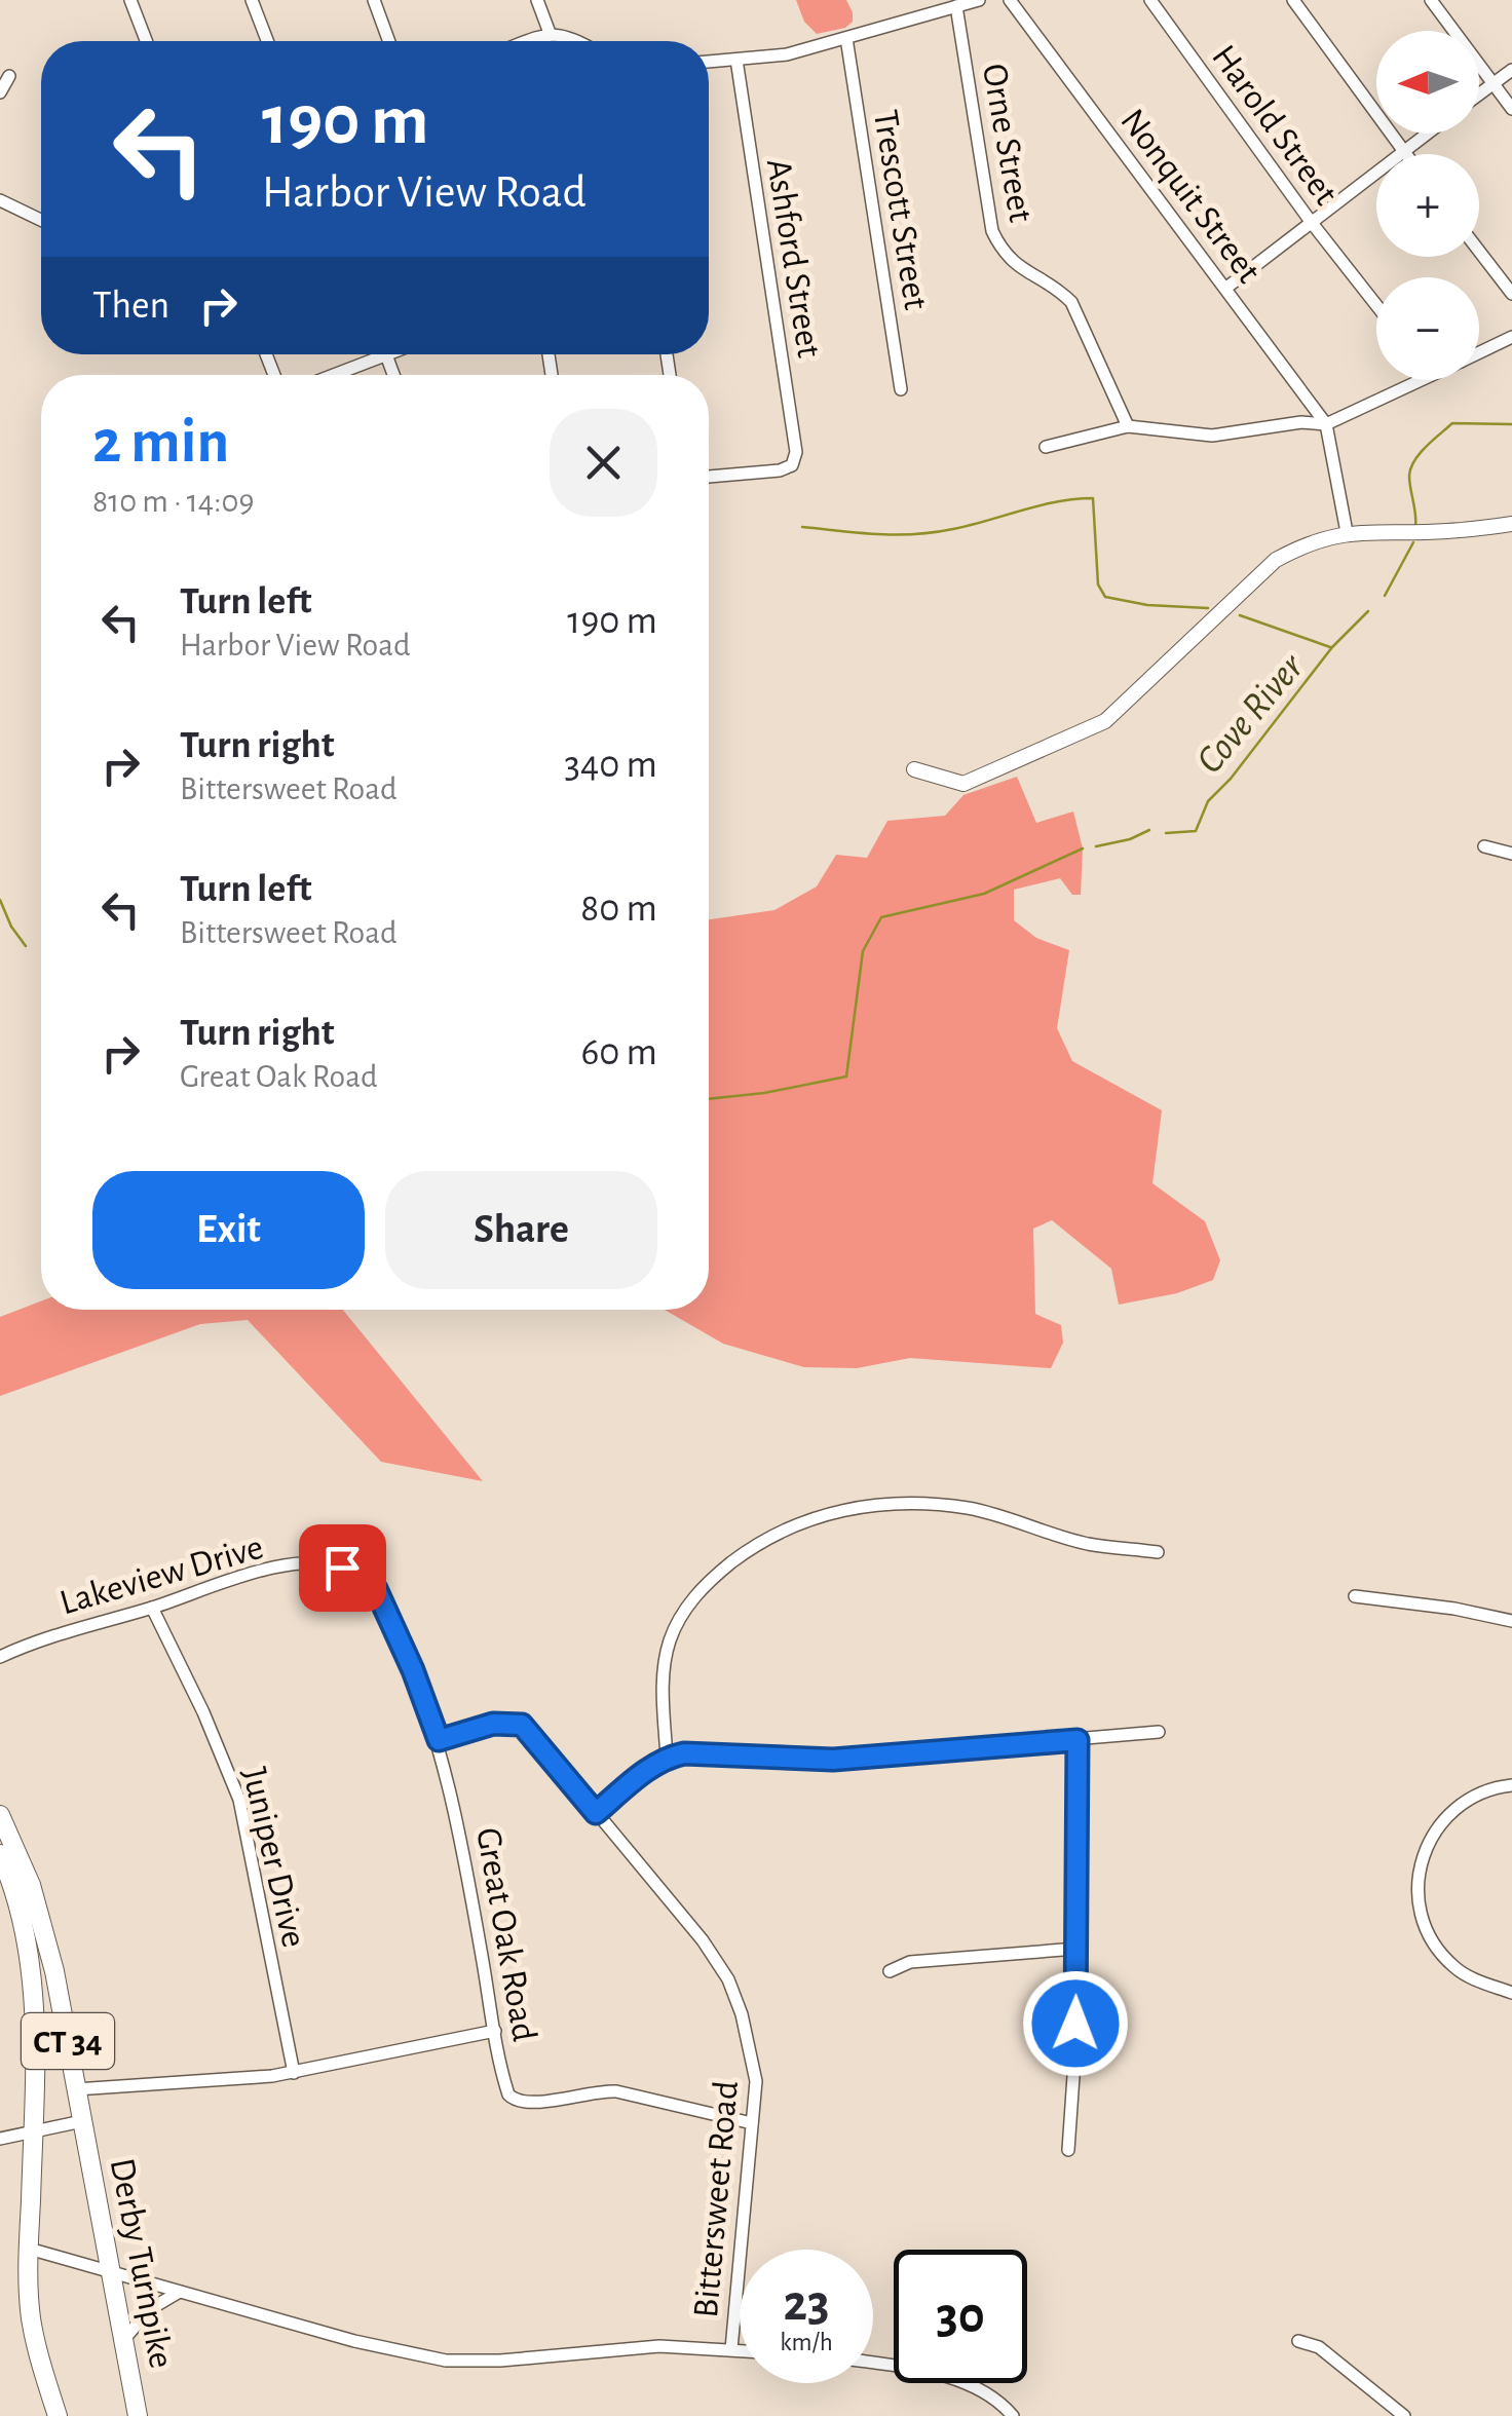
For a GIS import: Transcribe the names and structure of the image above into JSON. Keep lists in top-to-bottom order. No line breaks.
{"streets":{"highway":["CT 34","Derby Turnpike"],"street":["Harold Street","Orne Street","Nonquit Street","Trescott Street","Ashford Street","Lakeview Drive","Juniper Drive","Great Oak Road","Bittersweet Road"]},"crossings":[["Lakeview Drive","Juniper Drive"],["Lakeview Drive","Great Oak Road"],["Great Oak Road","Bittersweet Road"],["CT 34","Derby Turnpike"]],"water":["Cove River"],"north":"left","page":{"map_buttons":["+","−"],"turn":["190 m","Harbor View Road"],"then":"Then","heading":["2 min","810 m · 14:09"],"list":[{"name":"Turn left","note":"Harbor View Road","value":"190 m"},{"name":"Turn right","note":"Bittersweet Road","value":"340 m"},{"name":"Turn left","note":"Bittersweet Road","value":"80 m"},{"name":"Turn right","note":"Great Oak Road","value":"60 m"}],"buttons":["Exit","Share"],"speed":"23 km/h","limit":"30"}}
